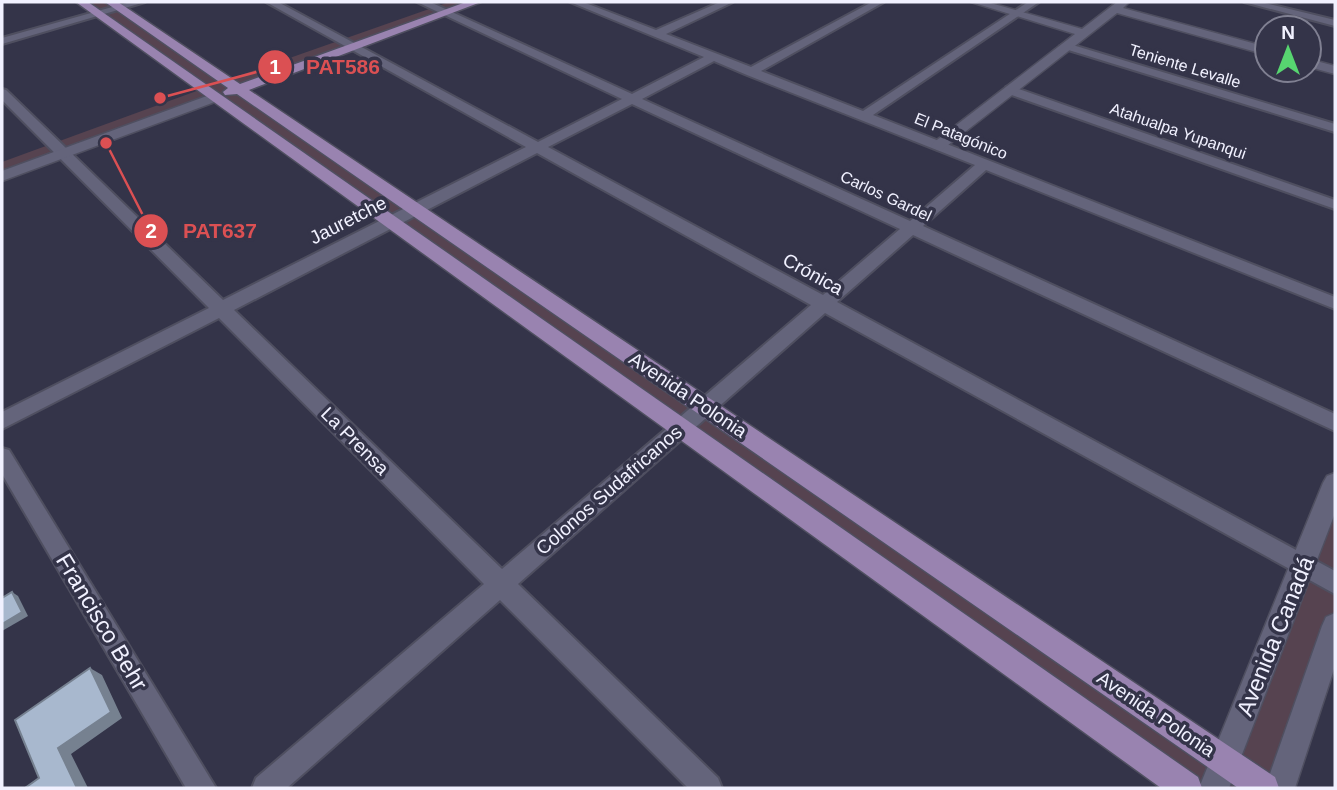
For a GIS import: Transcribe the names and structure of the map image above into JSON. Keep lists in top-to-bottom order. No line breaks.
{"streets":{"main road":["Avenida Polonia"],"street":["Teniente Levalle","Atahualpa Yupanqui","El Patagónico","Carlos Gardel","Jauretche","Crónica","La Prensa","Colonos Sudafricanos","Francisco Behr","Avenida Canadá"]},"crossings":[["El Patagónico","Jauretche"],["El Patagónico","Colonos Sudafricanos"],["Carlos Gardel","Jauretche"],["Carlos Gardel","Colonos Sudafricanos"],["Jauretche","Crónica"],["Jauretche","Avenida Polonia"],["Jauretche","La Prensa"],["Crónica","Colonos Sudafricanos"],["Crónica","Avenida Canadá"],["Avenida Polonia","Colonos Sudafricanos"],["Avenida Polonia","Avenida Canadá"],["La Prensa","Colonos Sudafricanos"]],"places":["PAT586","PAT637"],"north":"top"}
